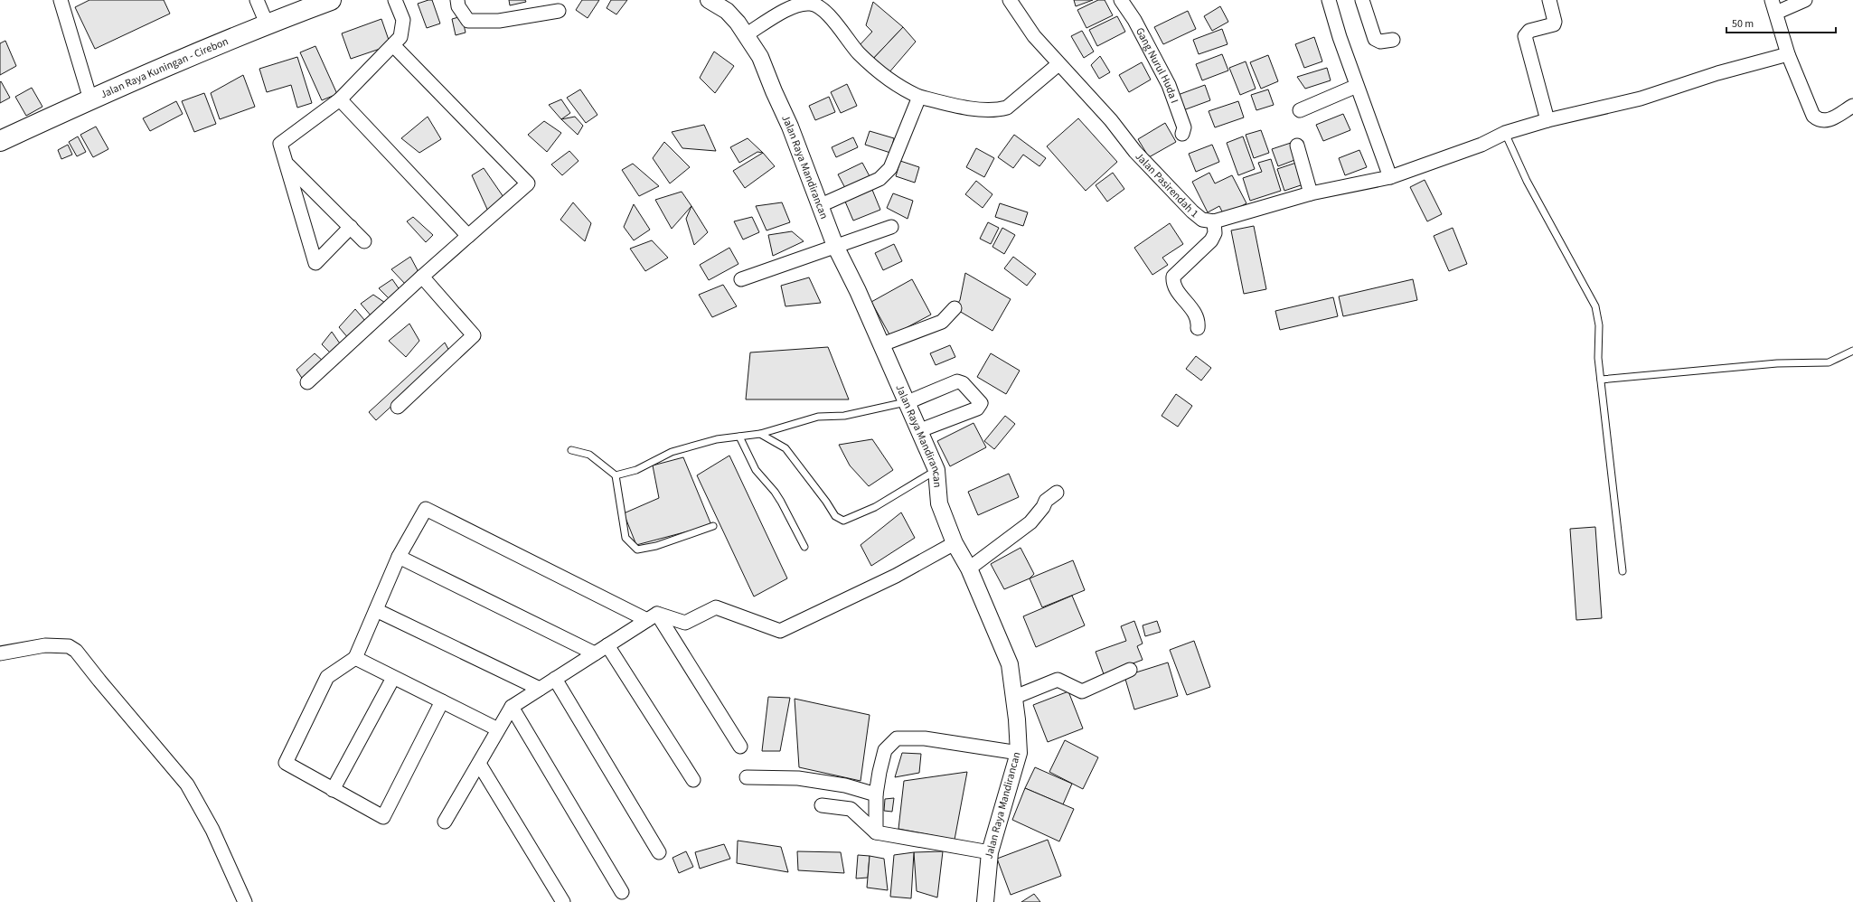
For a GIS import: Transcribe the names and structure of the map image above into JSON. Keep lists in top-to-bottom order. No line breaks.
{"streets":{"highway":["Jalan Raya Kuningan - Cirebon"],"street":["Gang Nurul Huda I","Jalan Raya Mandirancan","Jalan Pasirendah 1"]},"scale_bar":"50 m"}
